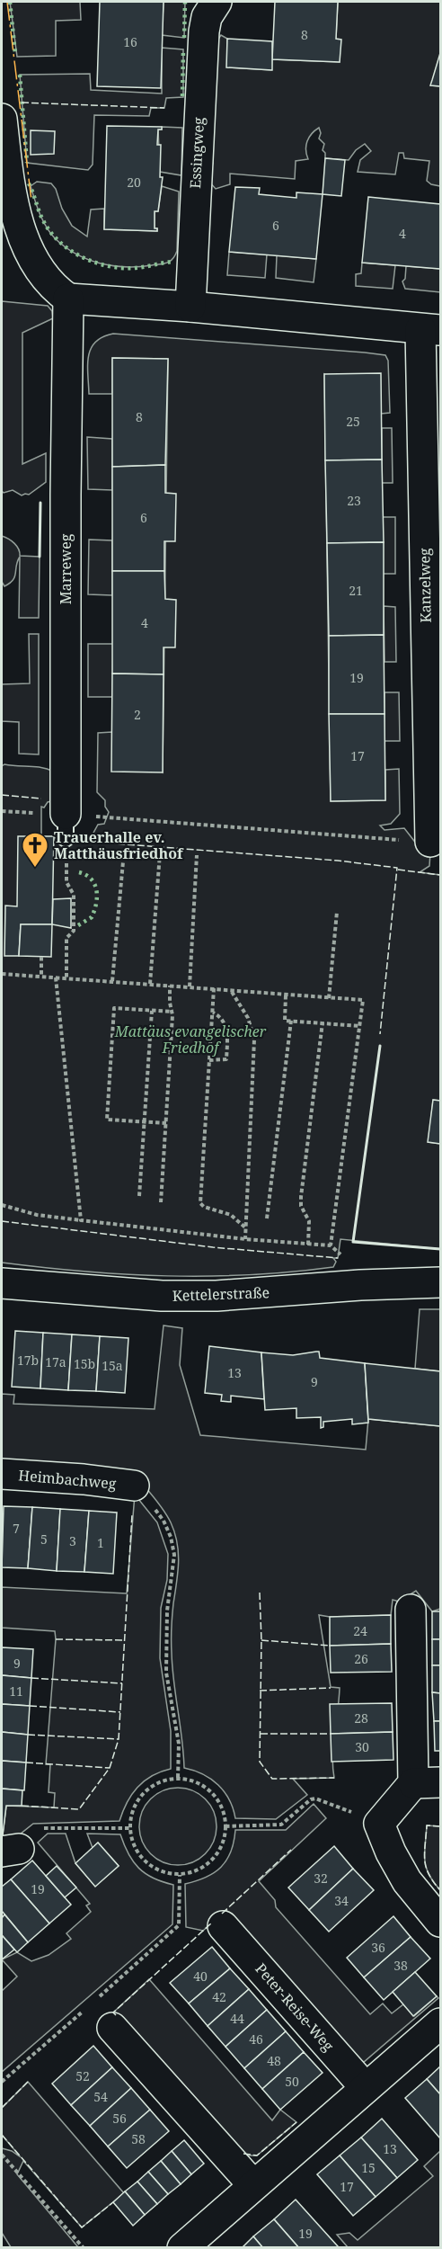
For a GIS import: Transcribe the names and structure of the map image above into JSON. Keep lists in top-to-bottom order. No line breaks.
{"streets":{"street":["Essingweg","Marreweg","Kanzelweg","Kettelerstraße","Heimbachweg","Peter-Reise-Weg"]},"parks":["Mattäus evangelischer Friedhof"],"places":{"church":["Trauerhalle ev. Matthäusfriedhof"]},"house_numbers":["8","16","20","6","4","8","25","23","6","21","4","19","2","17","17b","17a","15b","15a","13","9","7","5","3","1","24","26","9","11","28","30","32","19","34","36","38","40","42","44","46","48","52","50","54","56","58","13","15","17","19"]}
